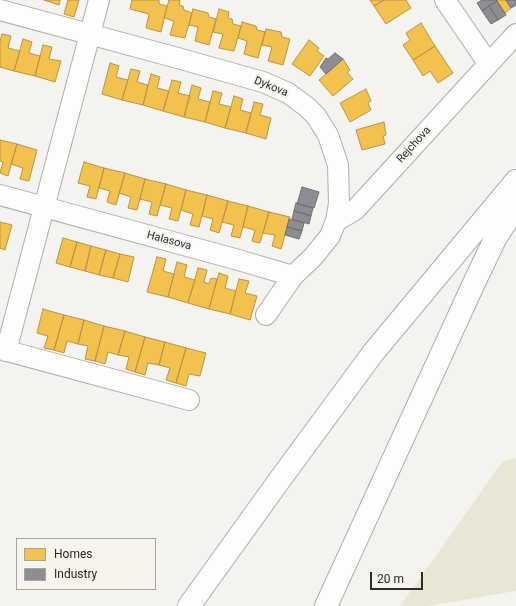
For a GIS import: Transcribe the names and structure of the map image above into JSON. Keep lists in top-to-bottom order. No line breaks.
{"streets":{"street":["Dykova","Rejchova","Halasova"]},"crossings":[["Dykova","Rejchova"],["Dykova","Halasova"]],"legend":["Homes","Industry"],"scale_bar":"20 m"}
